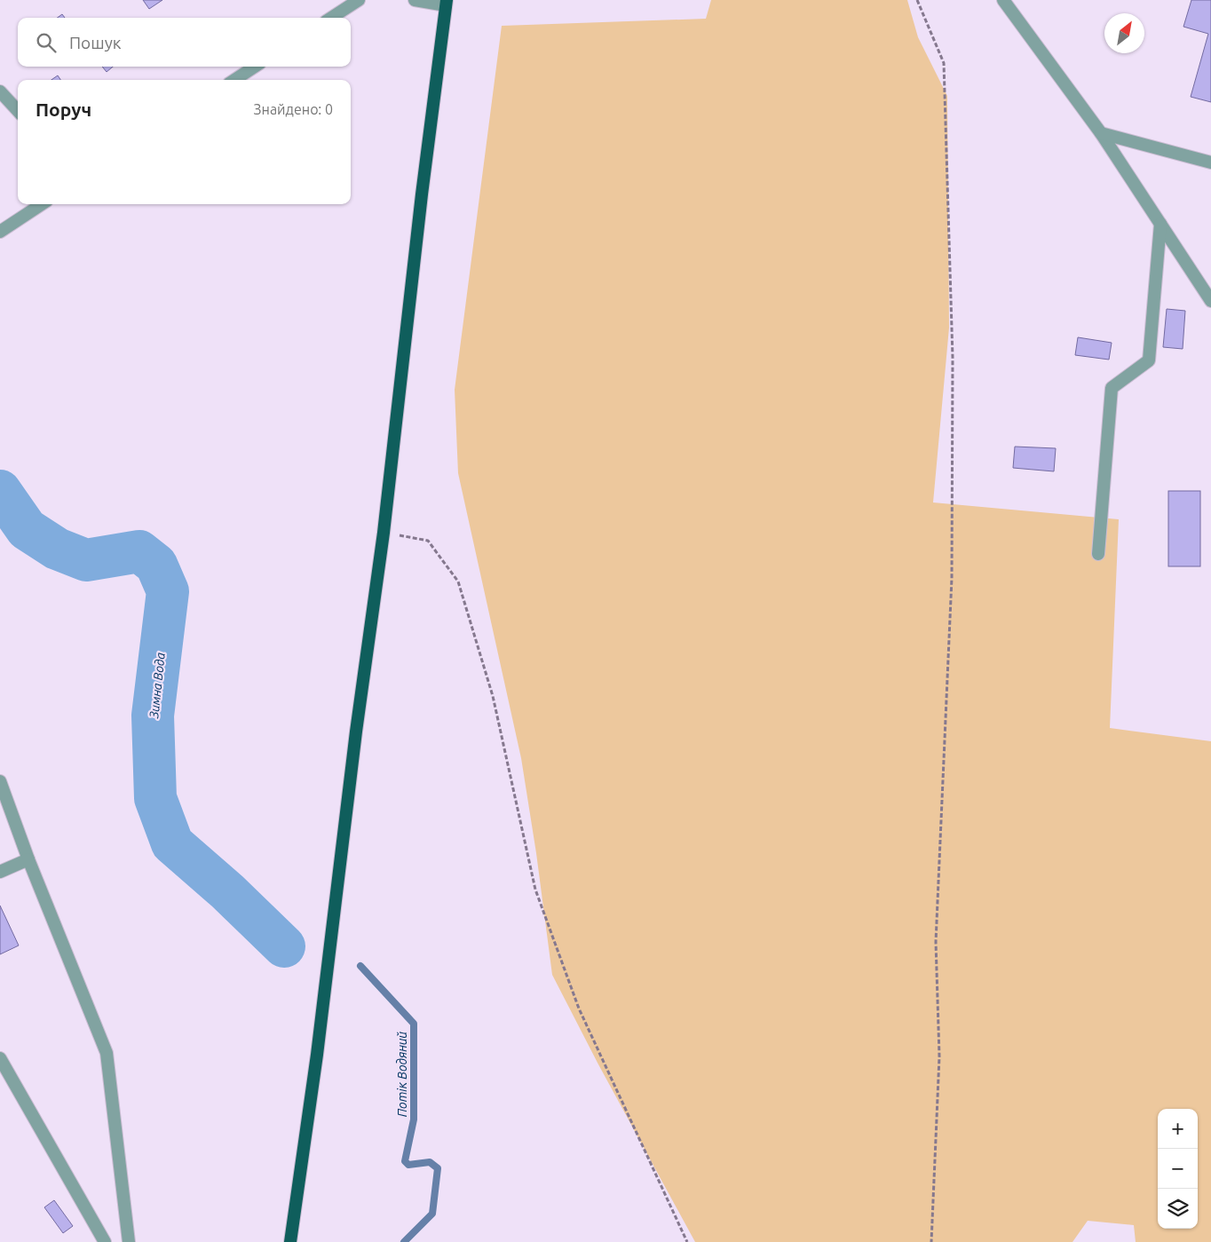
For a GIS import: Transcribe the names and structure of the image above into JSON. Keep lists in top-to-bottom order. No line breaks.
{"water":["Зимна Вода","Потік Водяний"],"north":"top right","page":{"search":"Пошук","heading":["Поруч","Знайдено: 0"],"map_buttons":["+","−"]}}
